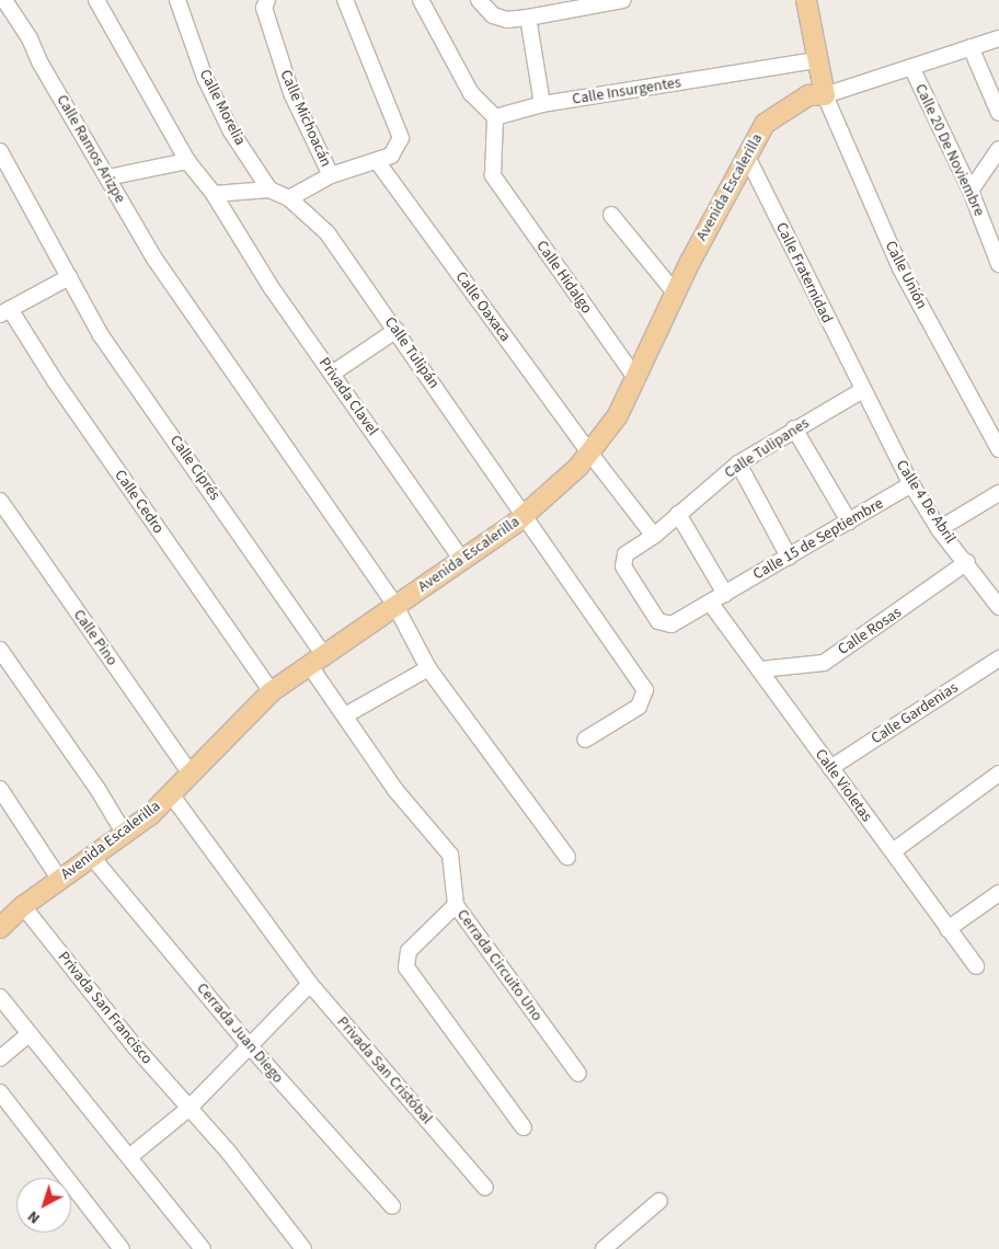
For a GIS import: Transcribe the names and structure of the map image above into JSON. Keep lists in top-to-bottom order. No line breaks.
{"streets":{"main road":["Avenida Escalerilla"],"street":["Calle Insurgentes","Calle Morelia","Calle Michoacán","Calle Ramos Arizpe","Calle 20 De Noviembre","Calle Fraternidad","Calle Unión","Calle Hidalgo","Calle Oaxaca","Calle Tulipán","Privada Clavel","Calle Tulipanes","Calle Ciprés","Calle Cedro","Calle 4 De Abril","Calle 15 de Septiembre","Calle Rosas","Calle Pino","Calle Gardenias","Calle Violetas","Cerrada Circuito Uno","Privada San Francisco","Cerrada Juan Diego","Privada San Cristóbal"]},"crossings":[["Calle Insurgentes","Calle Hidalgo"],["Calle Morelia","Calle Tulipán"],["Calle Ramos Arizpe","Avenida Escalerilla"],["Avenida Escalerilla","Calle Fraternidad"],["Avenida Escalerilla","Calle Unión"],["Avenida Escalerilla","Calle Hidalgo"],["Avenida Escalerilla","Calle Oaxaca"],["Avenida Escalerilla","Calle Tulipán"],["Avenida Escalerilla","Privada Clavel"],["Avenida Escalerilla","Calle Ciprés"],["Avenida Escalerilla","Calle Cedro"],["Avenida Escalerilla","Calle Pino"],["Avenida Escalerilla","Privada San Francisco"],["Avenida Escalerilla","Cerrada Juan Diego"],["Avenida Escalerilla","Privada San Cristóbal"],["Calle Fraternidad","Calle Tulipanes"],["Calle Fraternidad","Calle 4 De Abril"],["Calle Oaxaca","Calle Tulipanes"],["Calle Tulipanes","Calle 4 De Abril"],["Calle Tulipanes","Calle Violetas"],["Calle Ciprés","Cerrada Circuito Uno"],["Calle 4 De Abril","Calle 15 de Septiembre"],["Calle 4 De Abril","Calle Rosas"],["Calle Rosas","Calle Violetas"],["Calle Gardenias","Calle Violetas"]],"north":"bottom left"}
